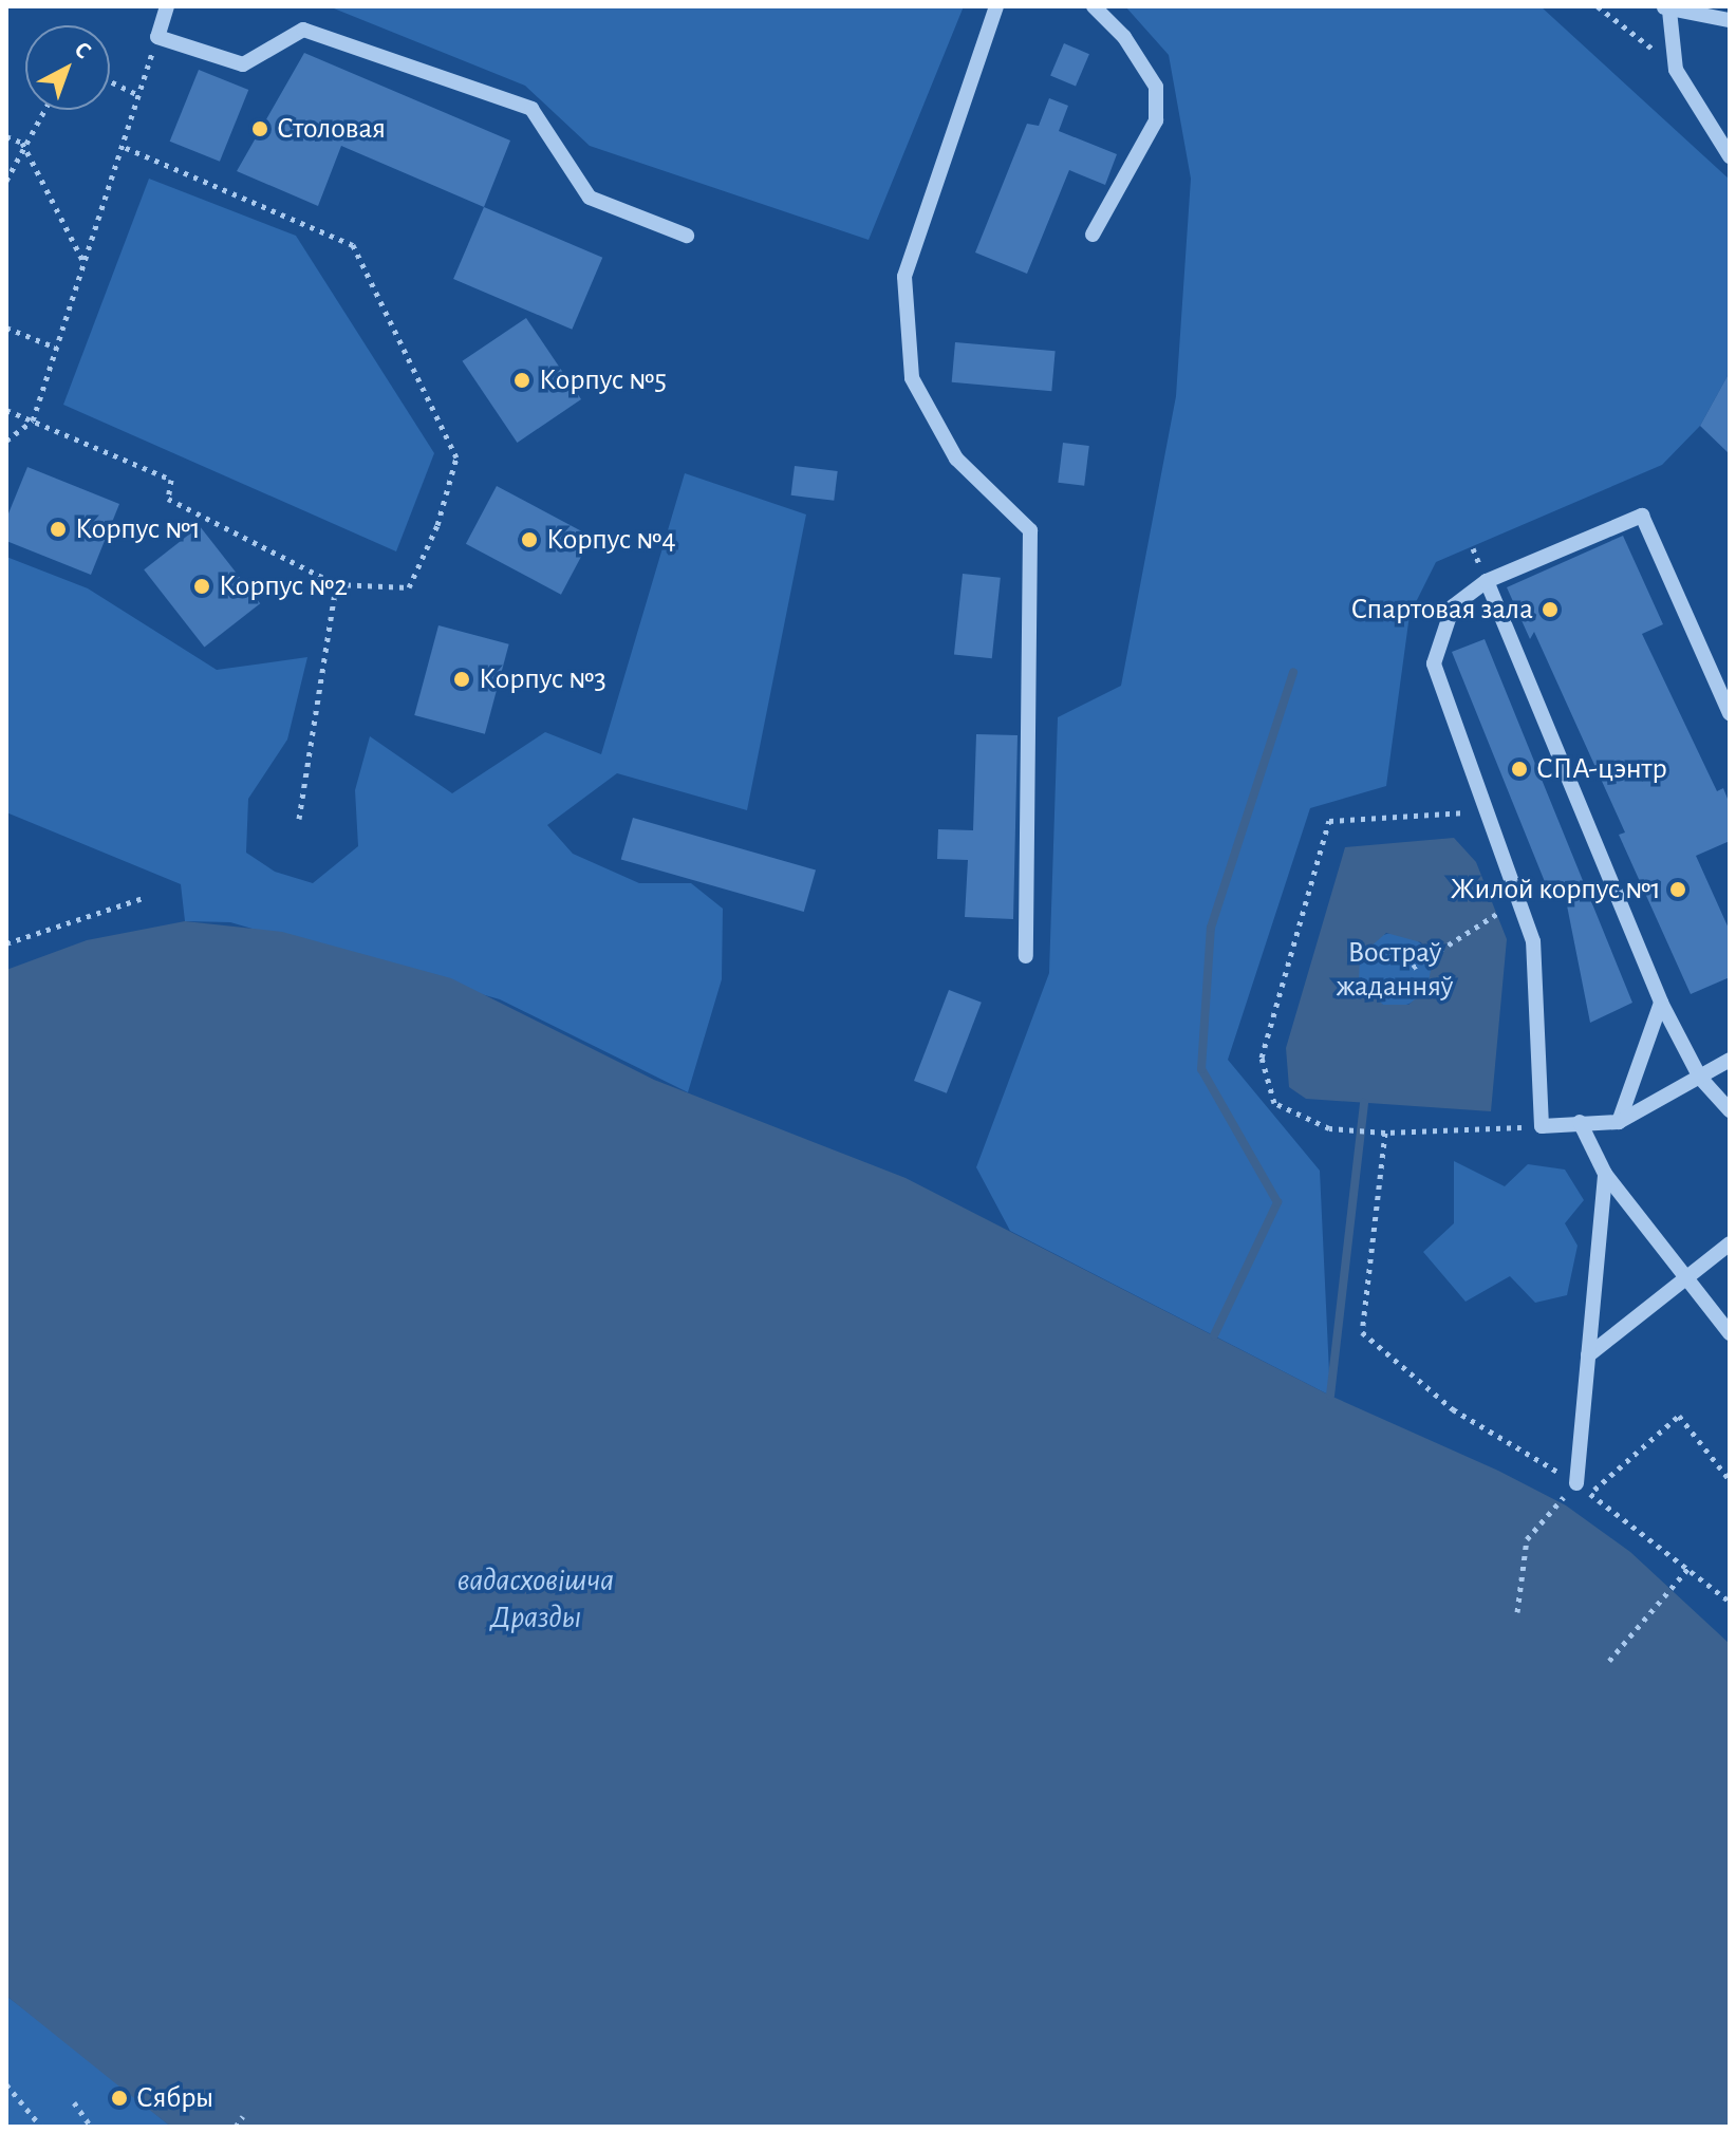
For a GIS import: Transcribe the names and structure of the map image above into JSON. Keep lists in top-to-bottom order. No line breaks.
{"water":["вадасховішча Дразды"],"parks":["Востраў жаданняў"],"places":["Столовая","Корпус №5","Корпус №1","Корпус №4","Корпус №2","Спартовая зала","Корпус №3","СПА-цэнтр","Жилой корпус №1","Сябры"],"north":"top right"}
